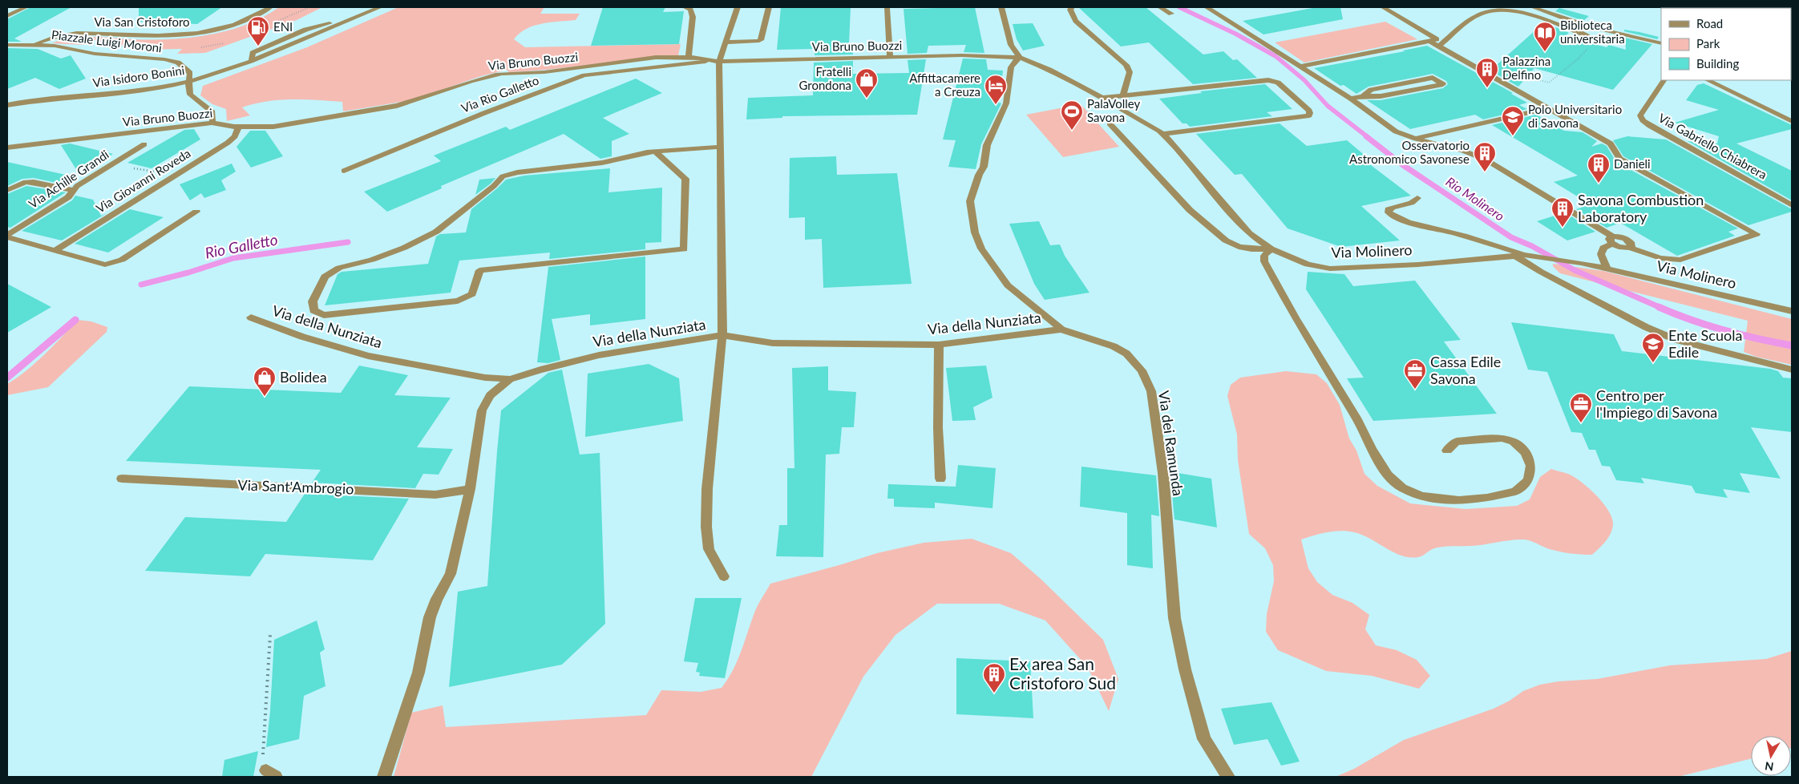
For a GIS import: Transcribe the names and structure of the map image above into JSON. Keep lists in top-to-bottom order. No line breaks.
{"streets":{"street":["Via San Cristoforo","Piazzale Luigi Moroni","Via Bruno Buozzi","Via Isidoro Bonini","Via Rio Galletto","Via Gabriello Chiabrera","Via Achille Grandi","Via Giovanni Roveda","Via Molinero","Via della Nunziata","Via dei Ramunda","Via Sant'Ambrogio"]},"crossings":[["Via San Cristoforo","Piazzale Luigi Moroni"],["Piazzale Luigi Moroni","Via Isidoro Bonini"],["Via Bruno Buozzi","Via Rio Galletto"],["Via Bruno Buozzi","Via Giovanni Roveda"],["Via Bruno Buozzi","Via Molinero"],["Via Bruno Buozzi","Via dei Ramunda"],["Via Molinero","Via dei Ramunda"],["Via della Nunziata","Via dei Ramunda"]],"water":["Rio Molinero","Rio Galletto"],"places":{"fuel station":["ENI"],"library":["Biblioteca universitaria"],"building":["Palazzina Delfino","Osservatorio Astronomico Savonese","Danieli","Savona Combustion Laboratory","Ex area San Cristoforo Sud"],"shop":["Fratelli Grondona","Bolidea"],"hotel":["Affittacamere a Creuza"],"sports":["PalaVolley Savona"],"school or university":["Polo Universitario di Savona","Ente Scuola Edile"],"office":["Cassa Edile Savona","Centro per l'Impiego di Savona"]},"legend":["Road","Park","Building"],"north":"bottom"}
